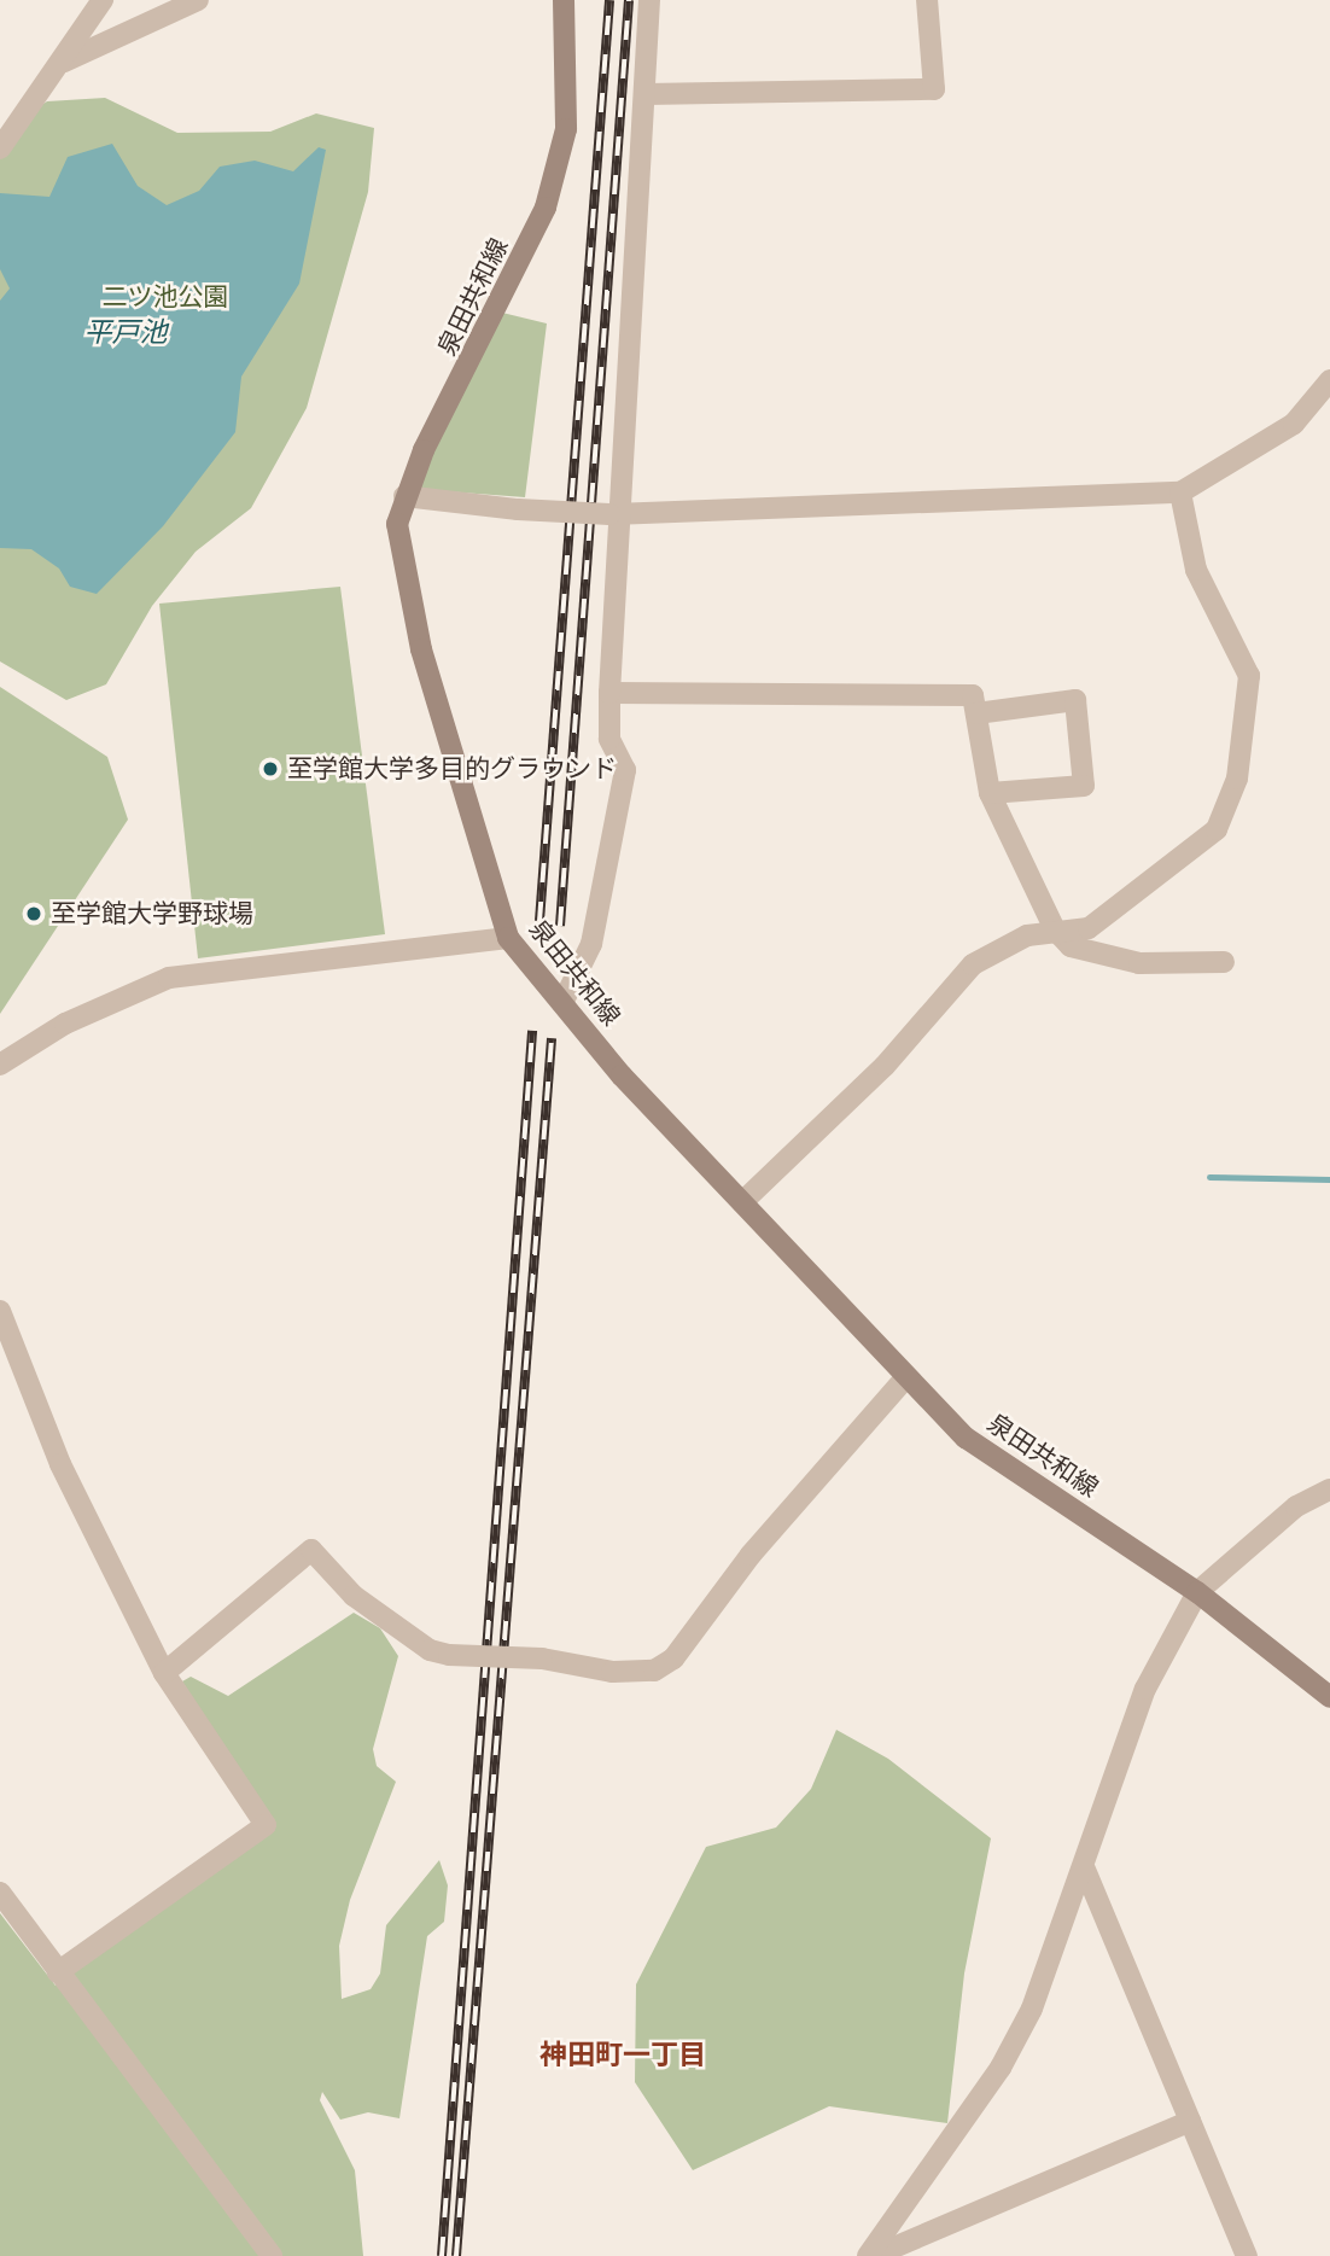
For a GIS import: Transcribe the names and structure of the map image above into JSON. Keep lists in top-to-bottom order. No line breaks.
{"streets":{"main road":["泉田共和線"]},"districts":["神田町一丁目"],"water":["平戸池"],"parks":["二ツ池公園"],"places":["至学館大学多目的グラウンド","至学館大学野球場"]}
